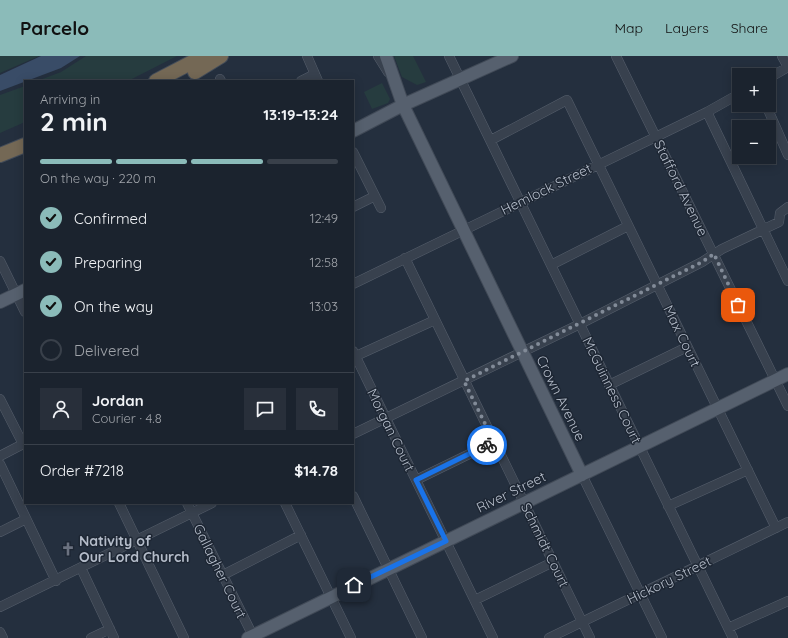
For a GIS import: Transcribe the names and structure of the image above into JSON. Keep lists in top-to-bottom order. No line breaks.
{"streets":{"main road":["Crown Avenue","River Street"],"street":["Stafford Avenue","Hemlock Street","Max Court","McGuinness Court","Morgan Court","Schmidt Court","Gallagher Court","Hickory Street"]},"crossings":[["Stafford Avenue","Hemlock Street"],["Stafford Avenue","River Street"],["Hemlock Street","Max Court"],["Hemlock Street","McGuinness Court"],["Hemlock Street","Crown Avenue"],["Hemlock Street","Schmidt Court"],["Max Court","McGuinness Court"],["Max Court","River Street"],["Max Court","Hickory Street"],["McGuinness Court","River Street"],["McGuinness Court","Hickory Street"],["Crown Avenue","River Street"],["Crown Avenue","Hickory Street"],["Morgan Court","River Street"],["River Street","Schmidt Court"],["River Street","Gallagher Court"],["Schmidt Court","Hickory Street"]],"places":{"church":["Nativity of Our Lord Church"]},"page":{"header":"Parcelo","nav":["Map","Layers","Share"],"map_buttons":["+","−"],"heading":["2 min","Arriving in","13:19–13:24"],"panel":["Jordan","Courier · 4.8","Order #7218","$14.78"],"bar":"On the way · 220 m","list":[["Confirmed","12:49"],["Preparing","12:58"],["On the way","13:03"],"Delivered"]}}
